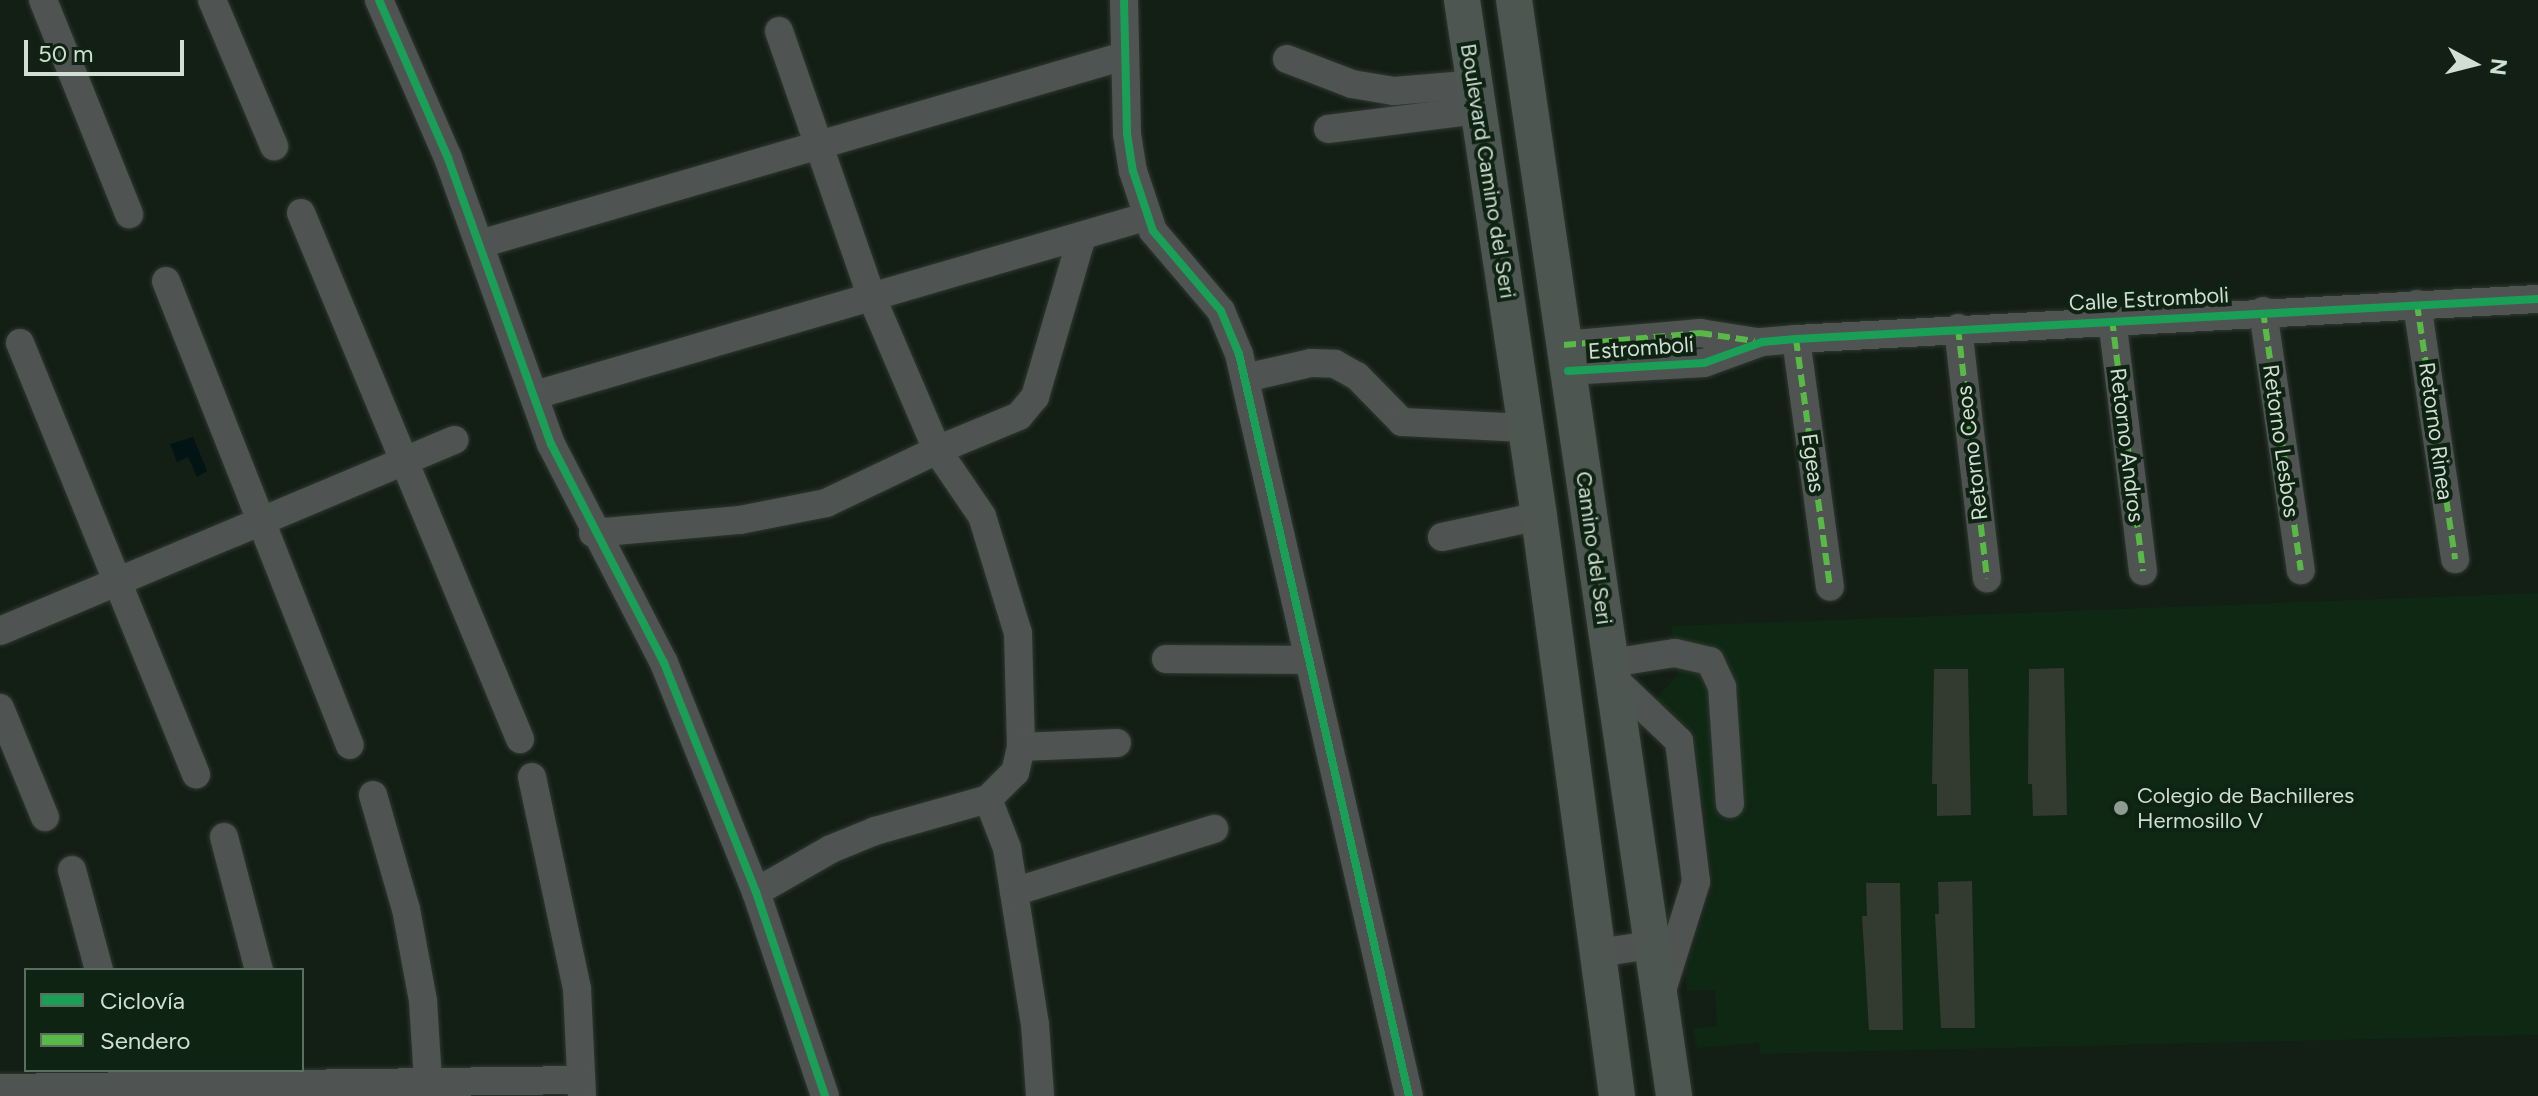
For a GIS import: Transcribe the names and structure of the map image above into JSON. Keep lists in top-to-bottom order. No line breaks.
{"streets":{"main road":["Boulevard Camino del Seri","Camino del Seri"],"street":["Calle Estromboli","Estromboli","Retorno Rinea","Retorno Lesbos","Retorno Andros","Retorno Ceos","Egeas"]},"crossings":[["Calle Estromboli","Estromboli"],["Calle Estromboli","Retorno Rinea"],["Calle Estromboli","Retorno Lesbos"],["Calle Estromboli","Retorno Andros"],["Calle Estromboli","Retorno Ceos"],["Calle Estromboli","Egeas"],["Estromboli","Camino del Seri"]],"places":["Colegio de Bachilleres Hermosillo V"],"legend":["Ciclovía","Sendero"],"scale_bar":"50 m","north":"right"}
